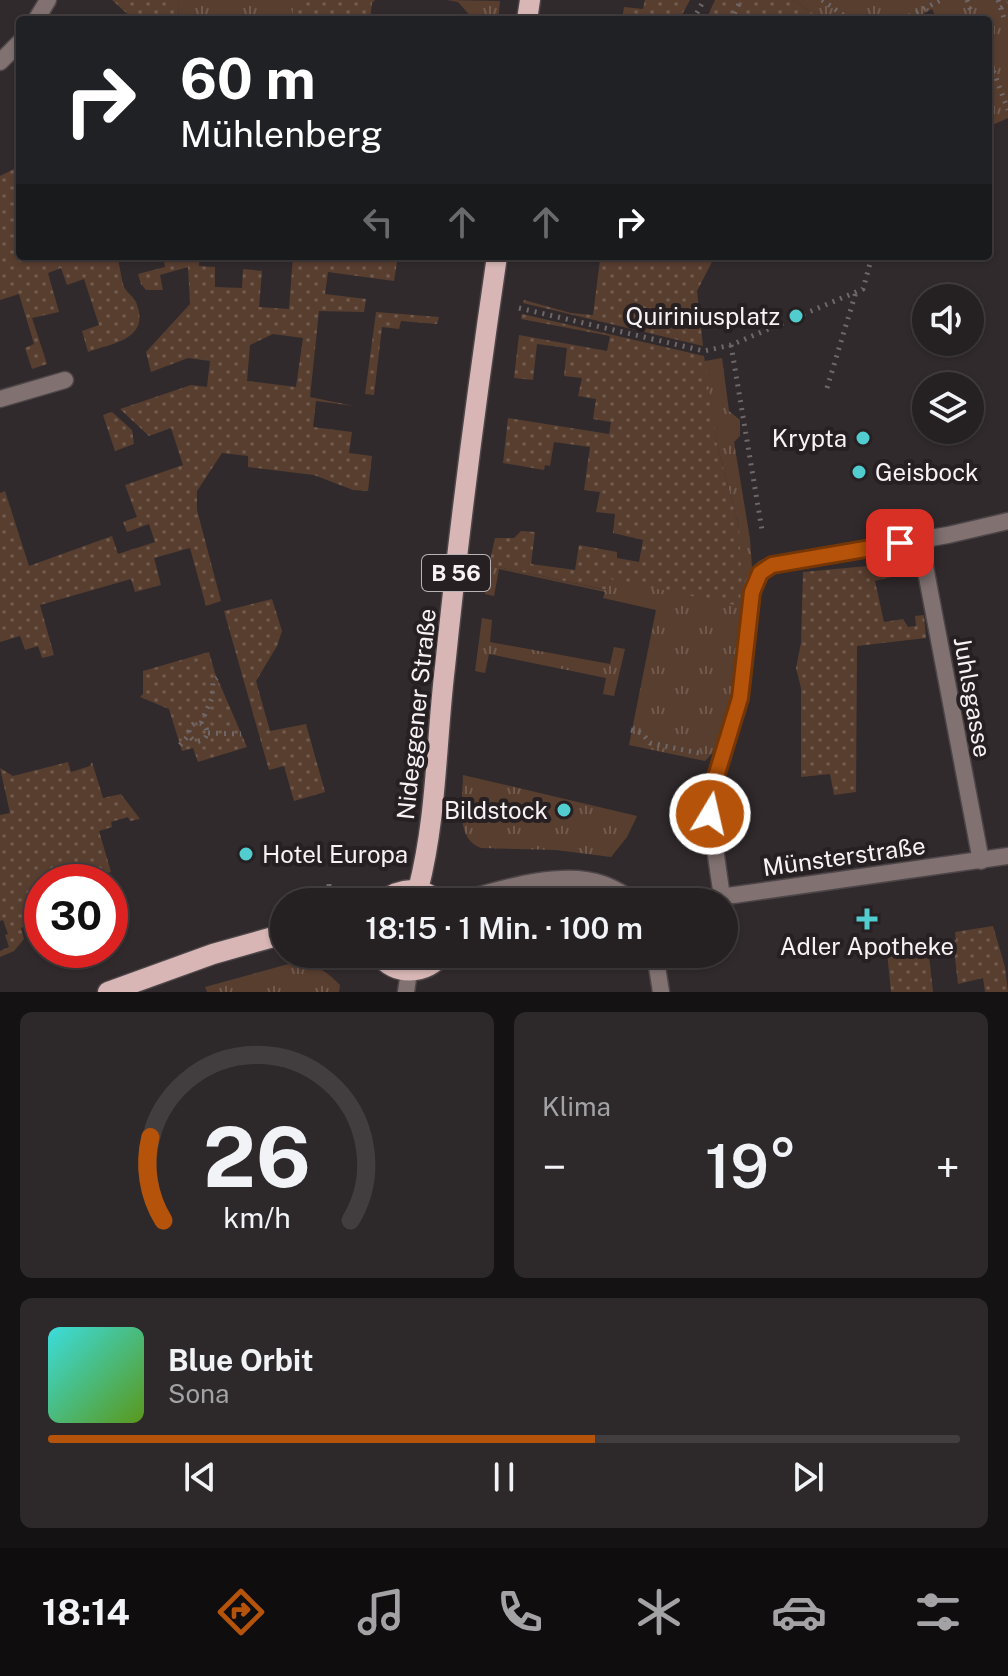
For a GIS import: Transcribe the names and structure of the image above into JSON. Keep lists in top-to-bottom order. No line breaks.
{"streets":{"main road":["B 56","Nideggener Straße"],"street":["Juhlsgasse","Münsterstraße"]},"crossings":[["Juhlsgasse","Münsterstraße"]],"places":{"other":["Quiriniusplatz","Krypta","Geisbock","Bildstock","Hotel Europa"],"health":["Adler Apotheke"]},"page":{"turn":["60 m","Mühlenberg"],"limit":"30","trip":"18:15 · 1 Min. · 100 m","tile":"Klima","heat":["−","19°","+"],"song":["Blue Orbit","Sona"],"tabs":"18:14","gauge":["26","km/h"]}}
